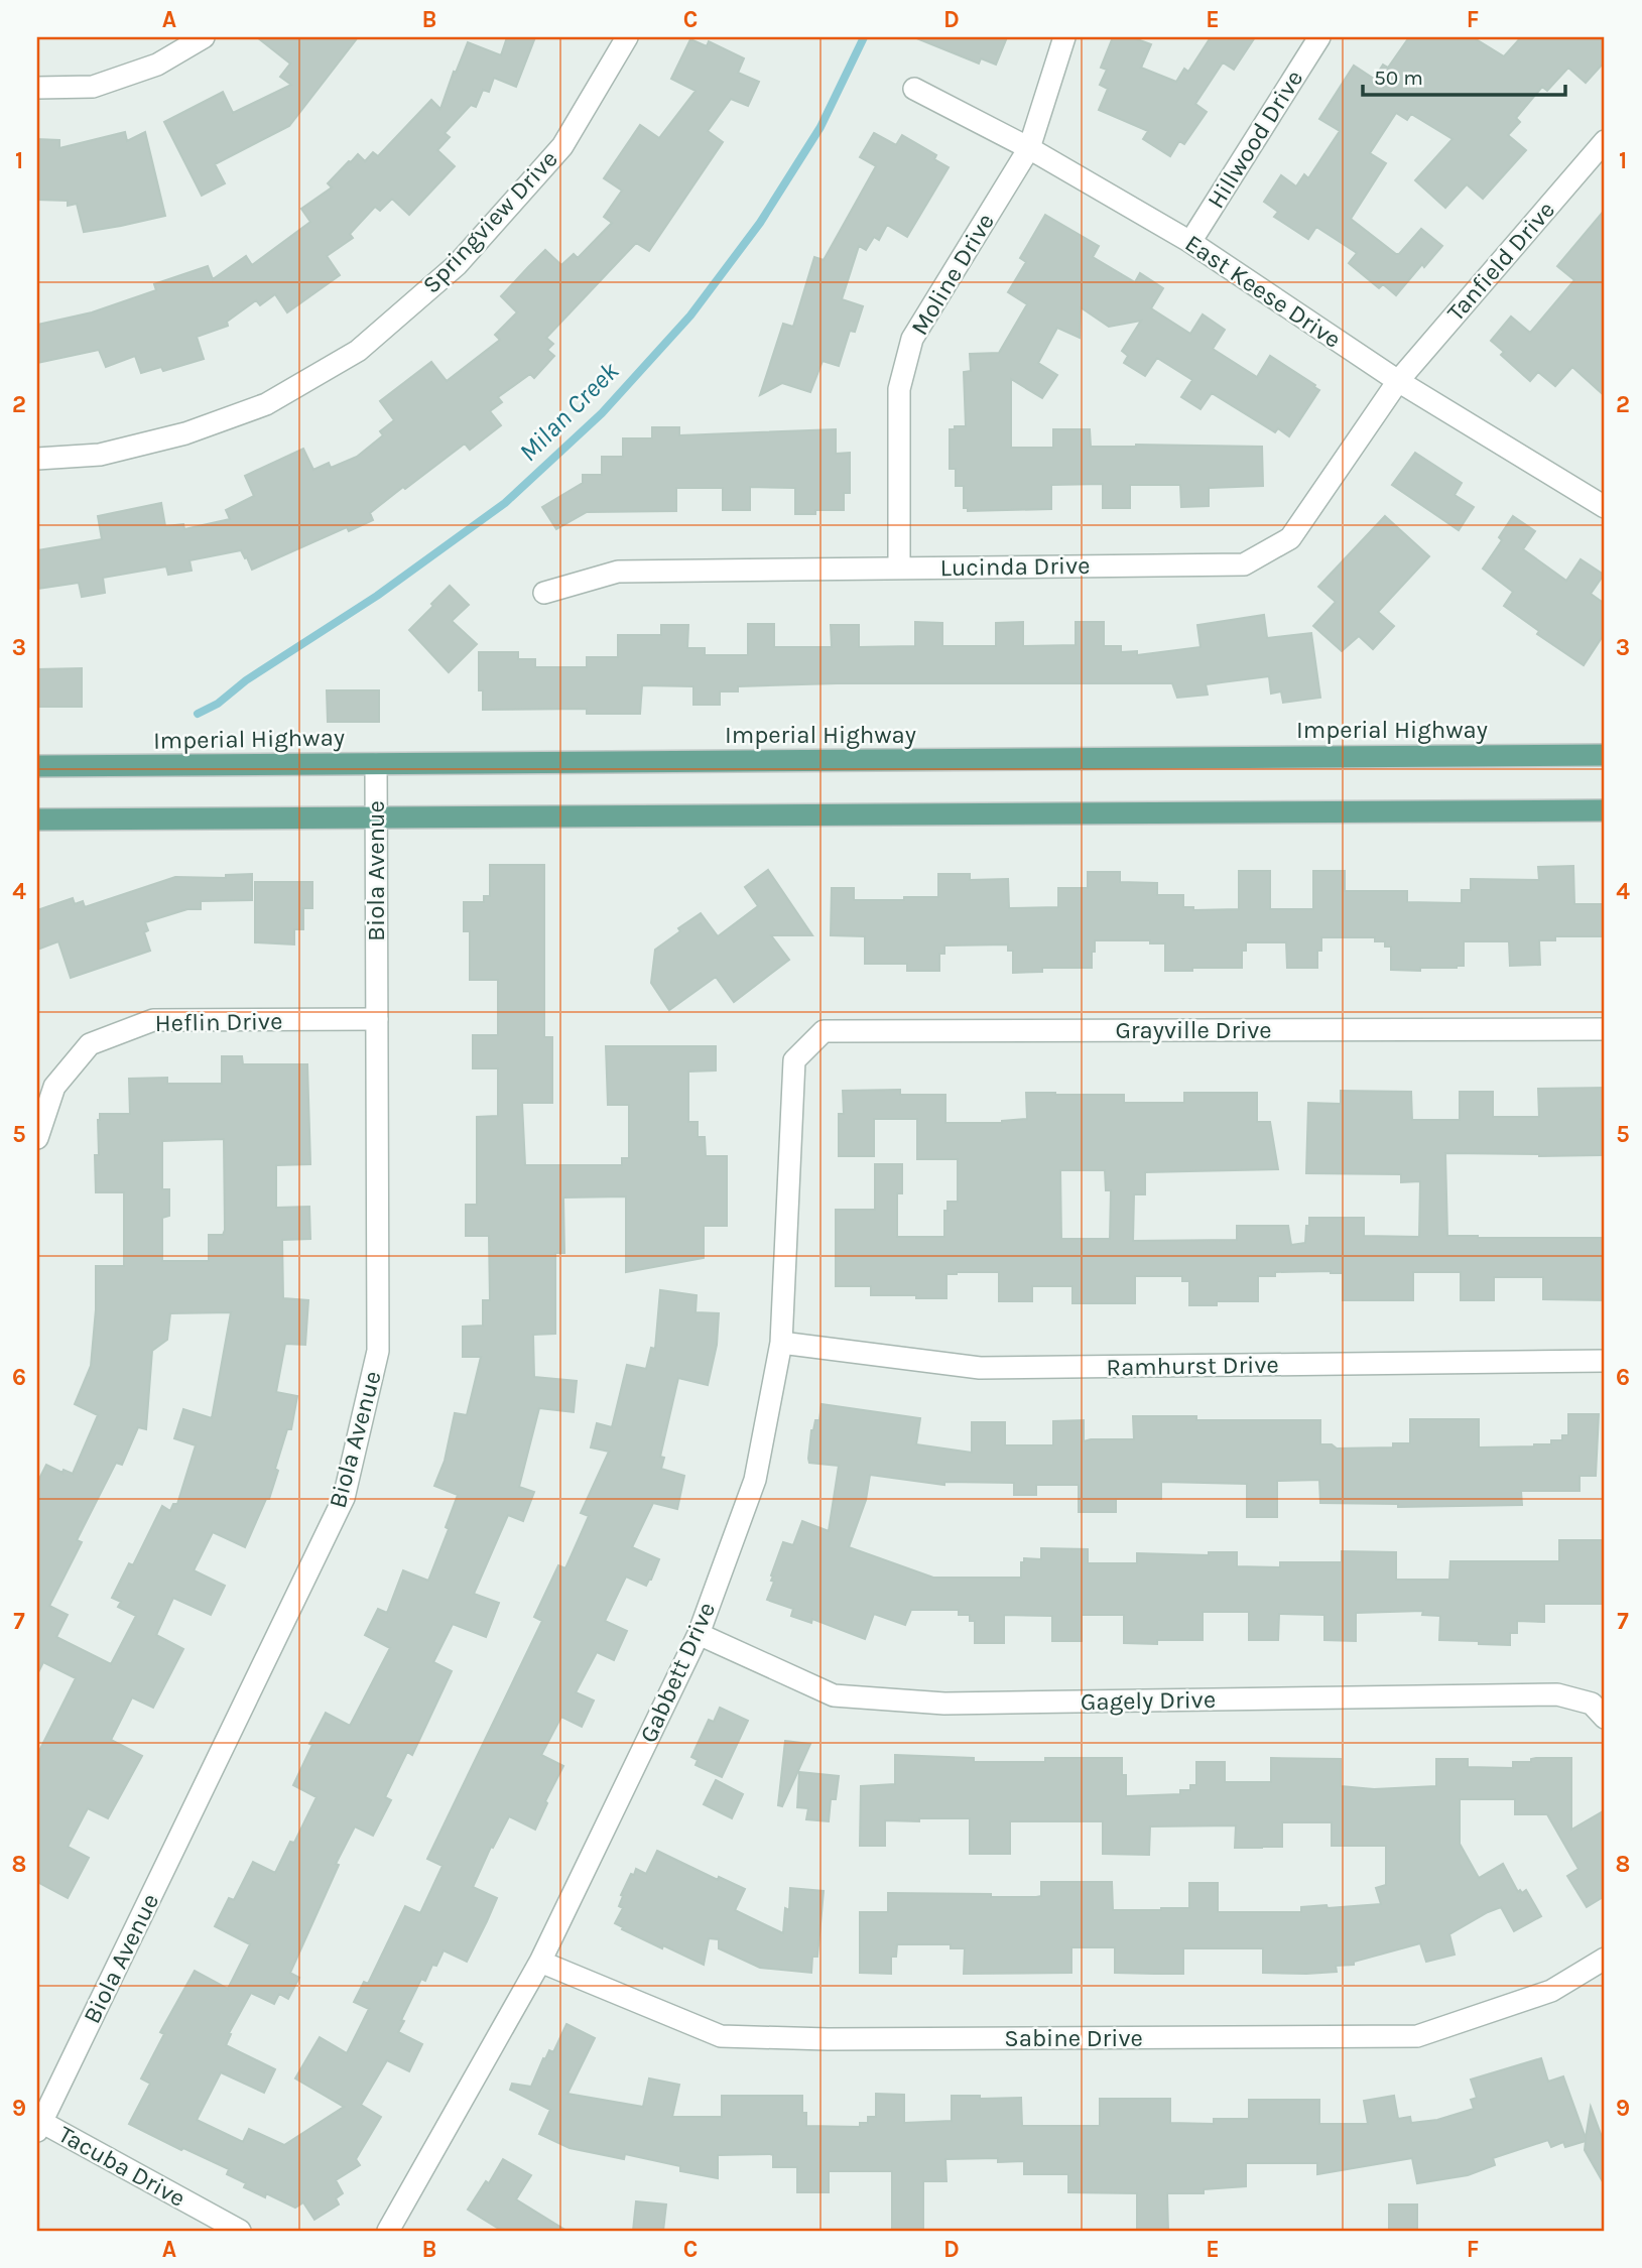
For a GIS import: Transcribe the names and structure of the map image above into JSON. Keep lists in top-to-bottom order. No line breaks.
{"streets":{"main road":["Imperial Highway"],"street":["Hillwood Drive","Springview Drive","Tanfield Drive","Moline Drive","East Keese Drive","Lucinda Drive","Biola Avenue","Heflin Drive","Grayville Drive","Ramhurst Drive","Gabbett Drive","Gagely Drive","Sabine Drive","Tacuba Drive"]},"crossings":[["Hillwood Drive","East Keese Drive"],["Tanfield Drive","East Keese Drive"],["Tanfield Drive","Lucinda Drive"],["Moline Drive","East Keese Drive"],["Moline Drive","Lucinda Drive"],["East Keese Drive","Lucinda Drive"],["Imperial Highway","Biola Avenue"],["Biola Avenue","Heflin Drive"],["Biola Avenue","Tacuba Drive"],["Grayville Drive","Gabbett Drive"],["Ramhurst Drive","Gabbett Drive"],["Gabbett Drive","Gagely Drive"],["Gabbett Drive","Sabine Drive"]],"water":["Milan Creek"],"scale_bar":"50 m","grid":{"columns":["A","B","C","D","E","F"],"rows":["1","2","3","4","5","6","7","8","9"]}}
